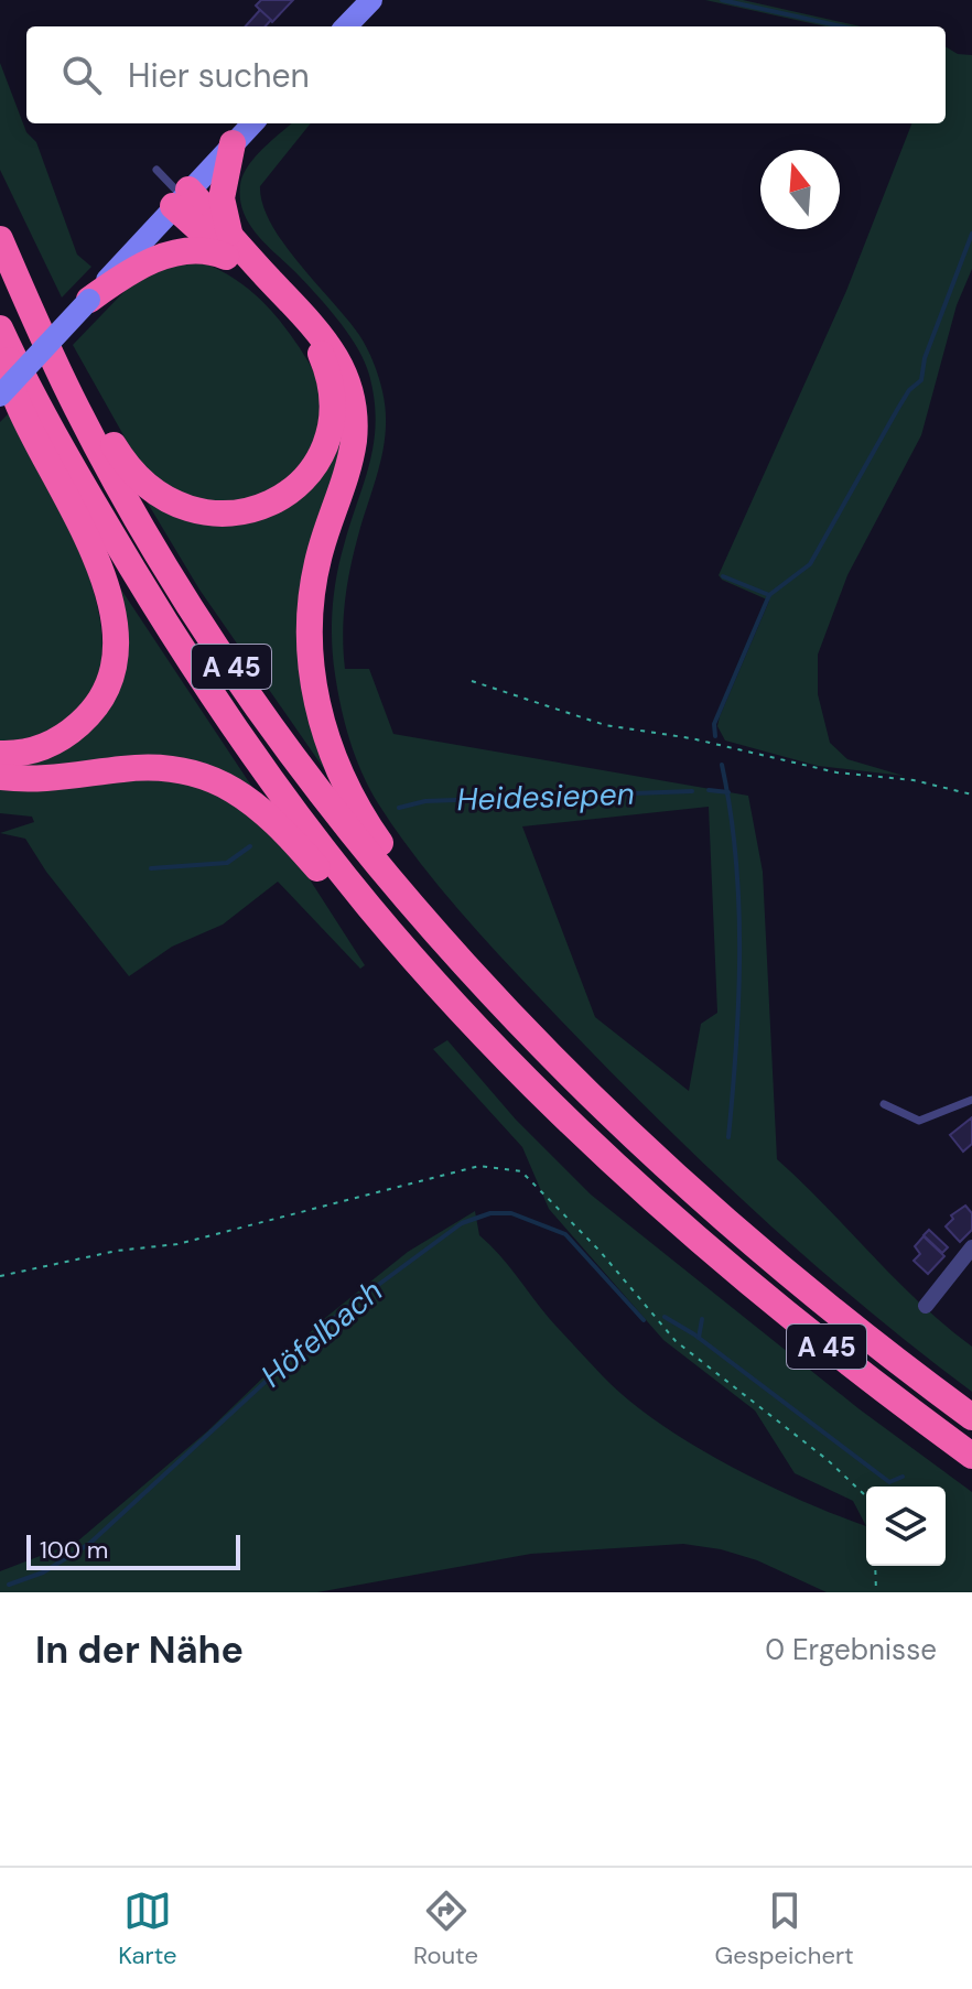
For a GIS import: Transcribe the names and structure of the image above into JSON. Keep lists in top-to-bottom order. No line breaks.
{"streets":{"highway":["A 45"]},"water":["Heidesiepen","Höfelbach"],"scale_bar":"100 m","north":"top","page":{"search":"Hier suchen","scale":"100 m","heading":["In der Nähe","0 Ergebnisse"],"nav":["Karte","Route","Gespeichert"]}}
